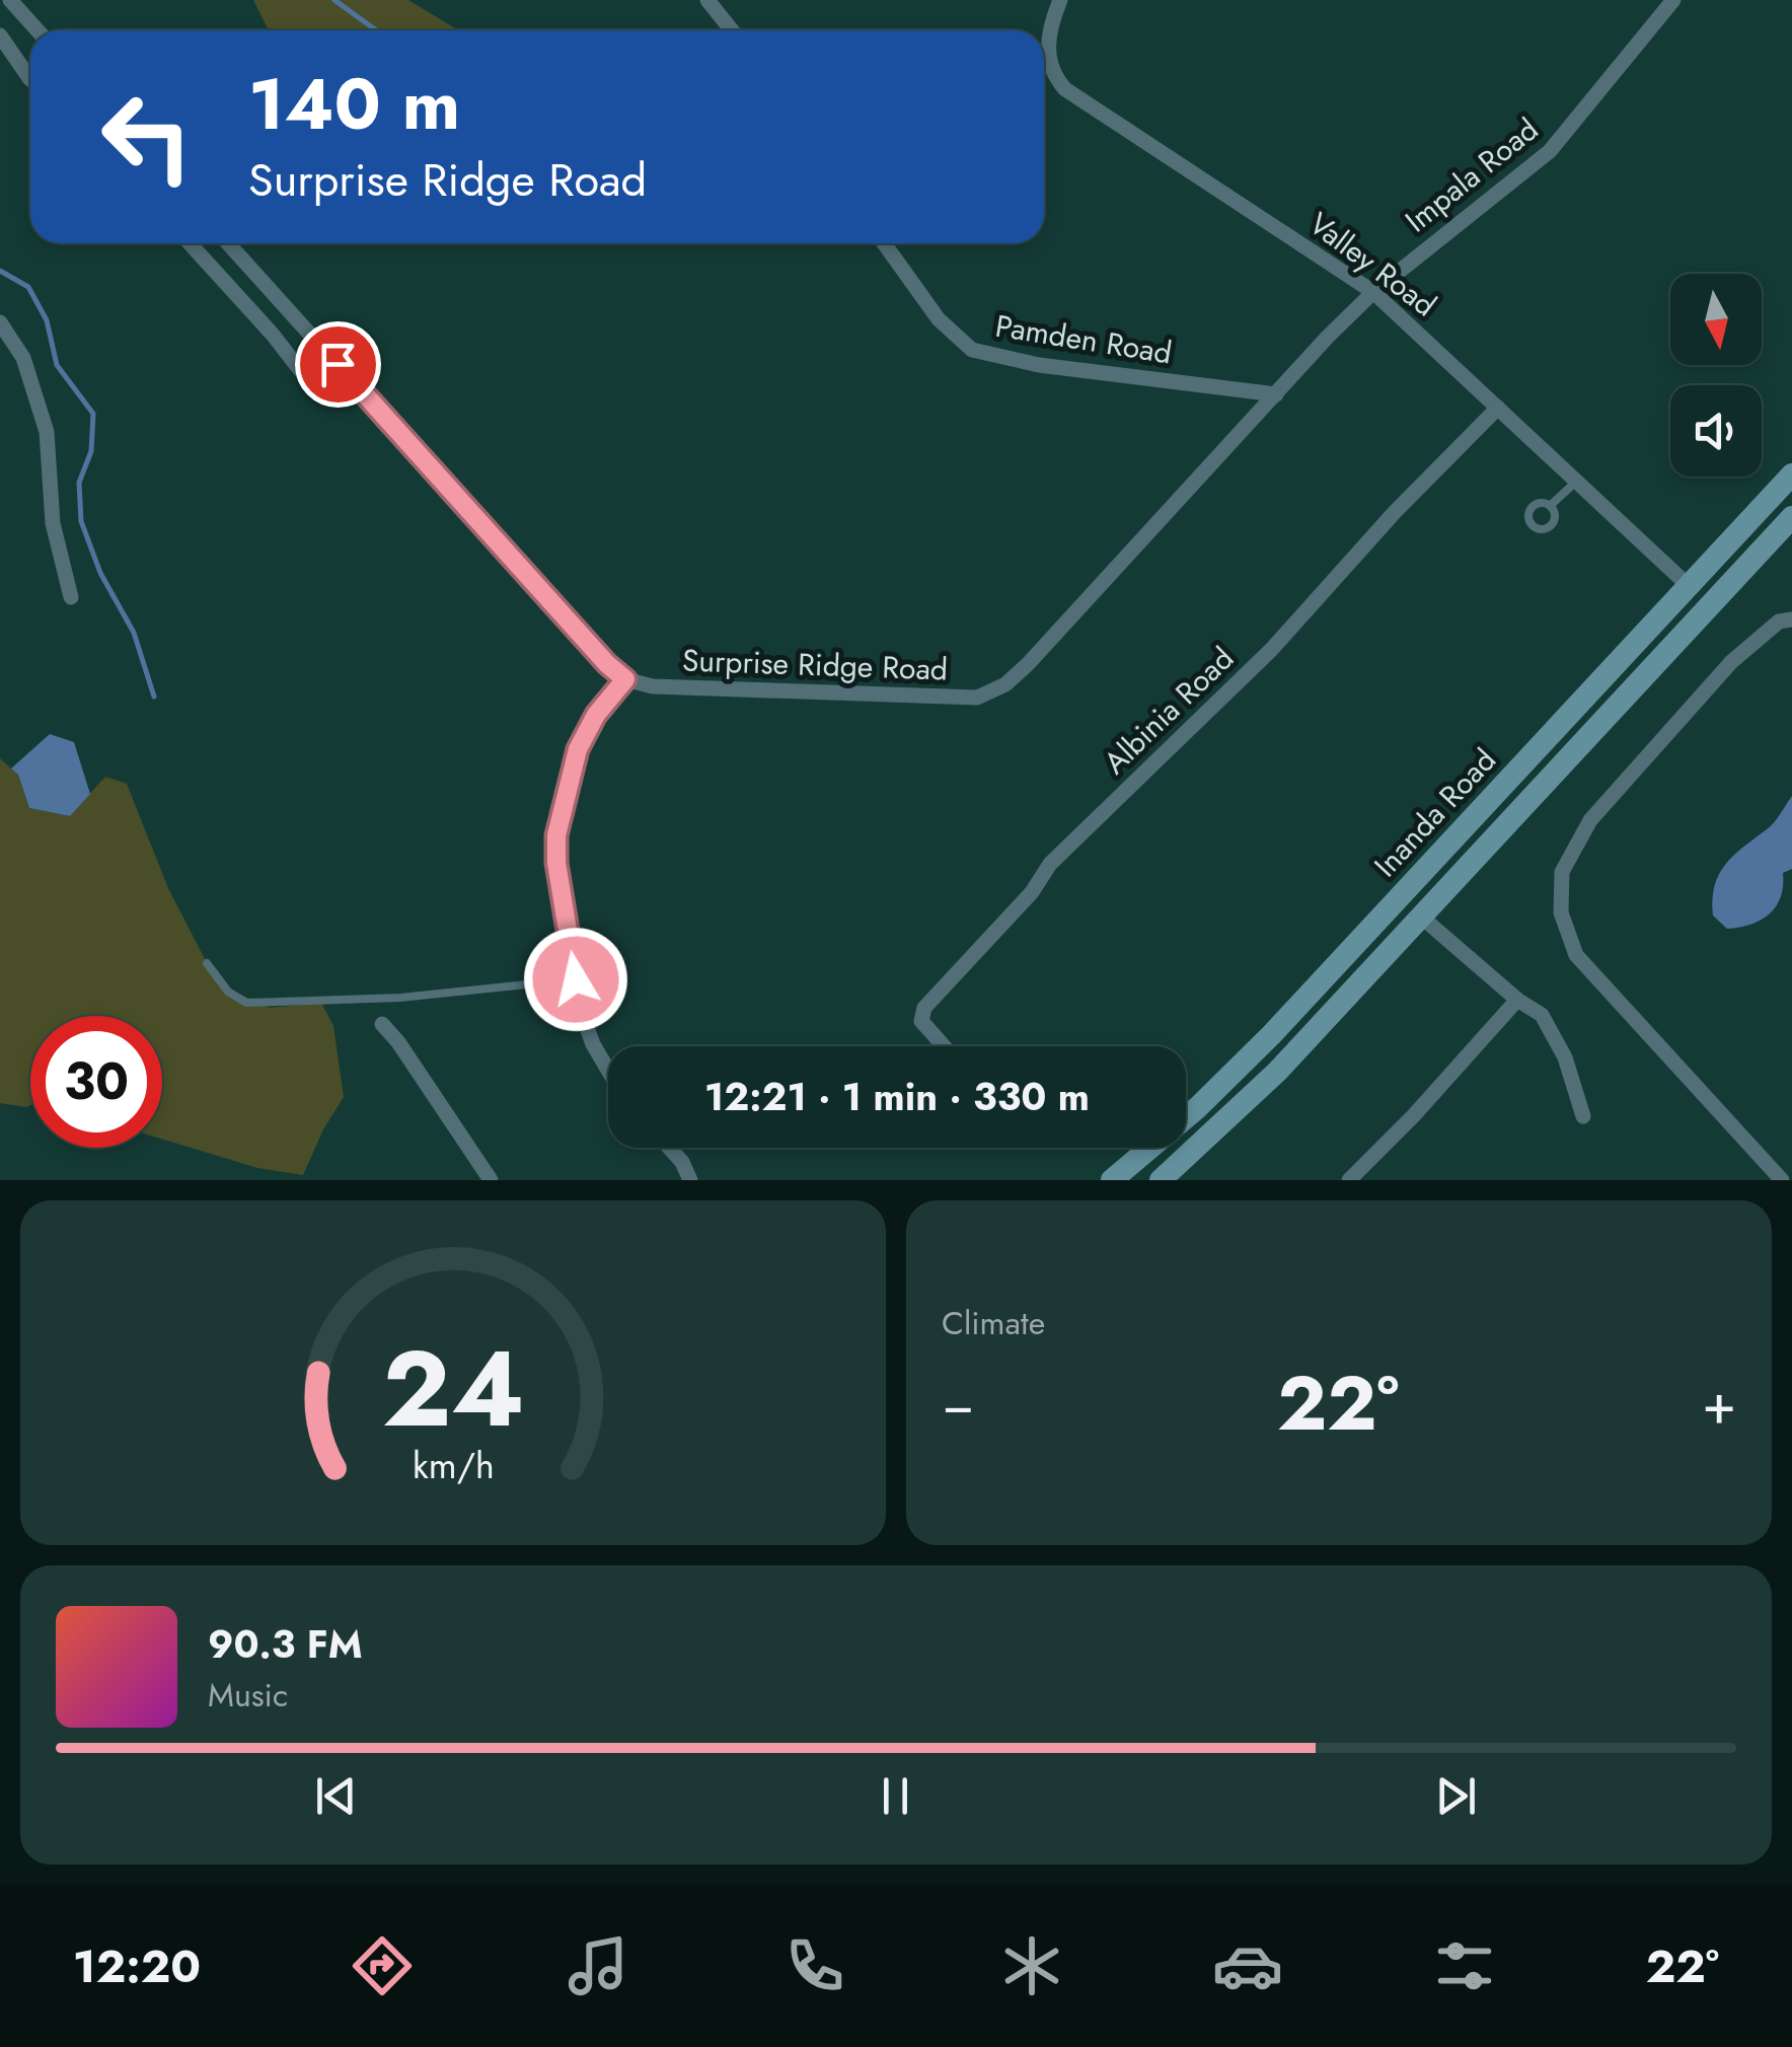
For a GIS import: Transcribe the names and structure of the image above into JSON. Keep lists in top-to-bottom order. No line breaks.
{"streets":{"main road":["Inanda Road"],"street":["Impala Road","Valley Road","Pamden Road","Surprise Ridge Road","Albinia Road"]},"crossings":[["Impala Road","Valley Road"],["Impala Road","Surprise Ridge Road"],["Valley Road","Surprise Ridge Road"],["Valley Road","Albinia Road"],["Valley Road","Inanda Road"],["Pamden Road","Surprise Ridge Road"]],"north":"bottom","page":{"turn":["140 m","Surprise Ridge Road"],"limit":"30","trip":"12:21 · 1 min · 330 m","tile":"Climate","heat":["−","22°","+"],"song":["90.3 FM","Music"],"tabs":["12:20","22°"],"gauge":["24","km/h"]}}
